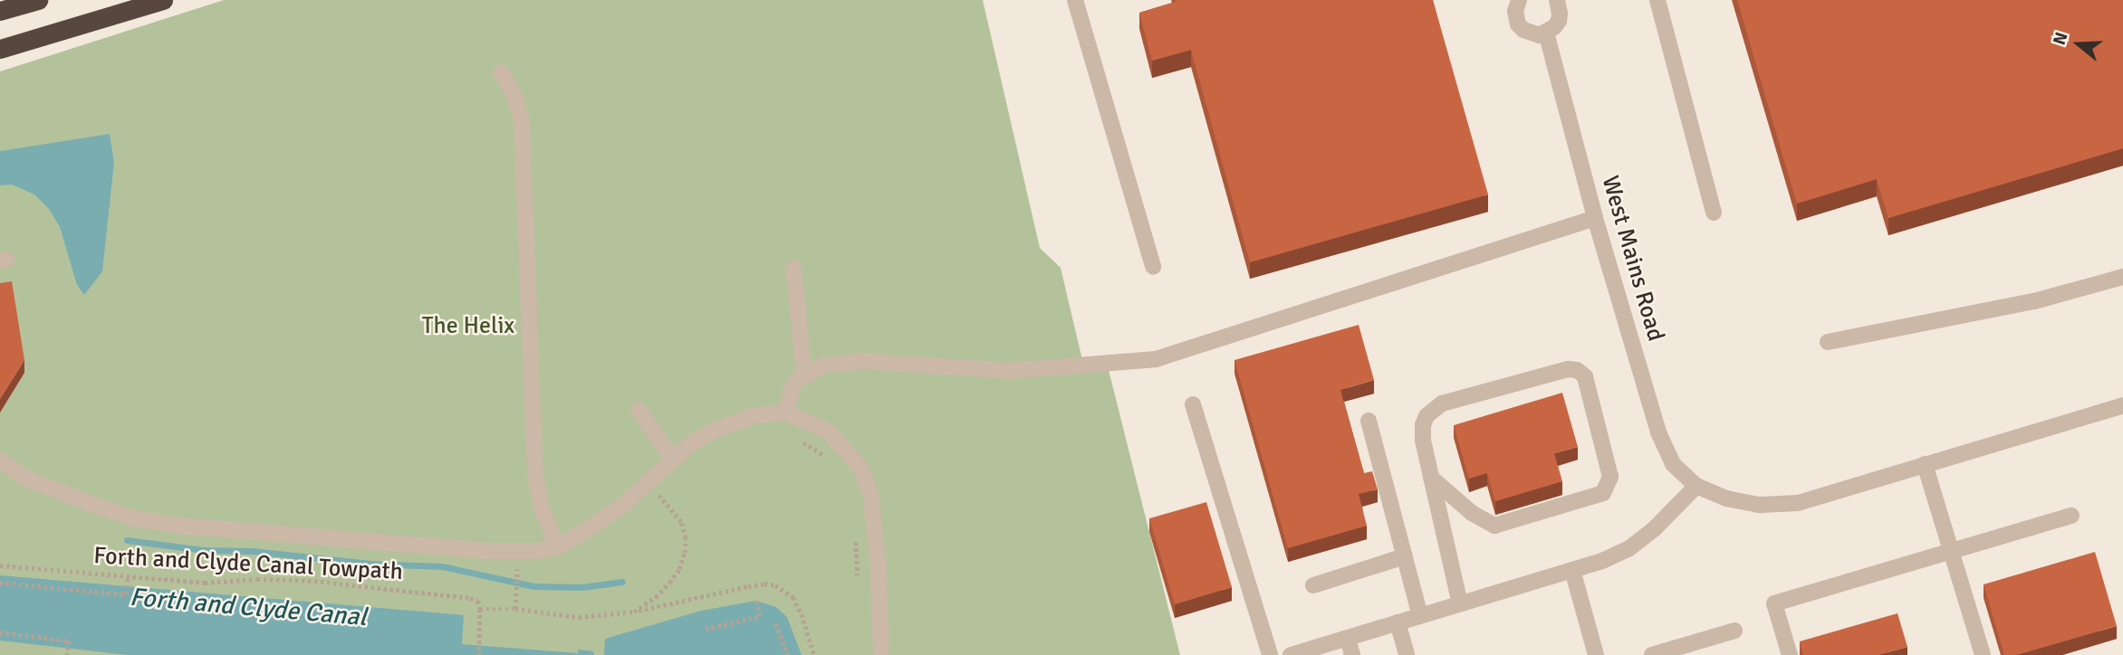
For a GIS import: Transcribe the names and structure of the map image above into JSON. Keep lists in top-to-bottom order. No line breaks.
{"streets":{"street":["West Mains Road"],"path":["Forth and Clyde Canal Towpath"]},"water":["Forth and Clyde Canal"],"parks":["The Helix"],"north":"left"}
